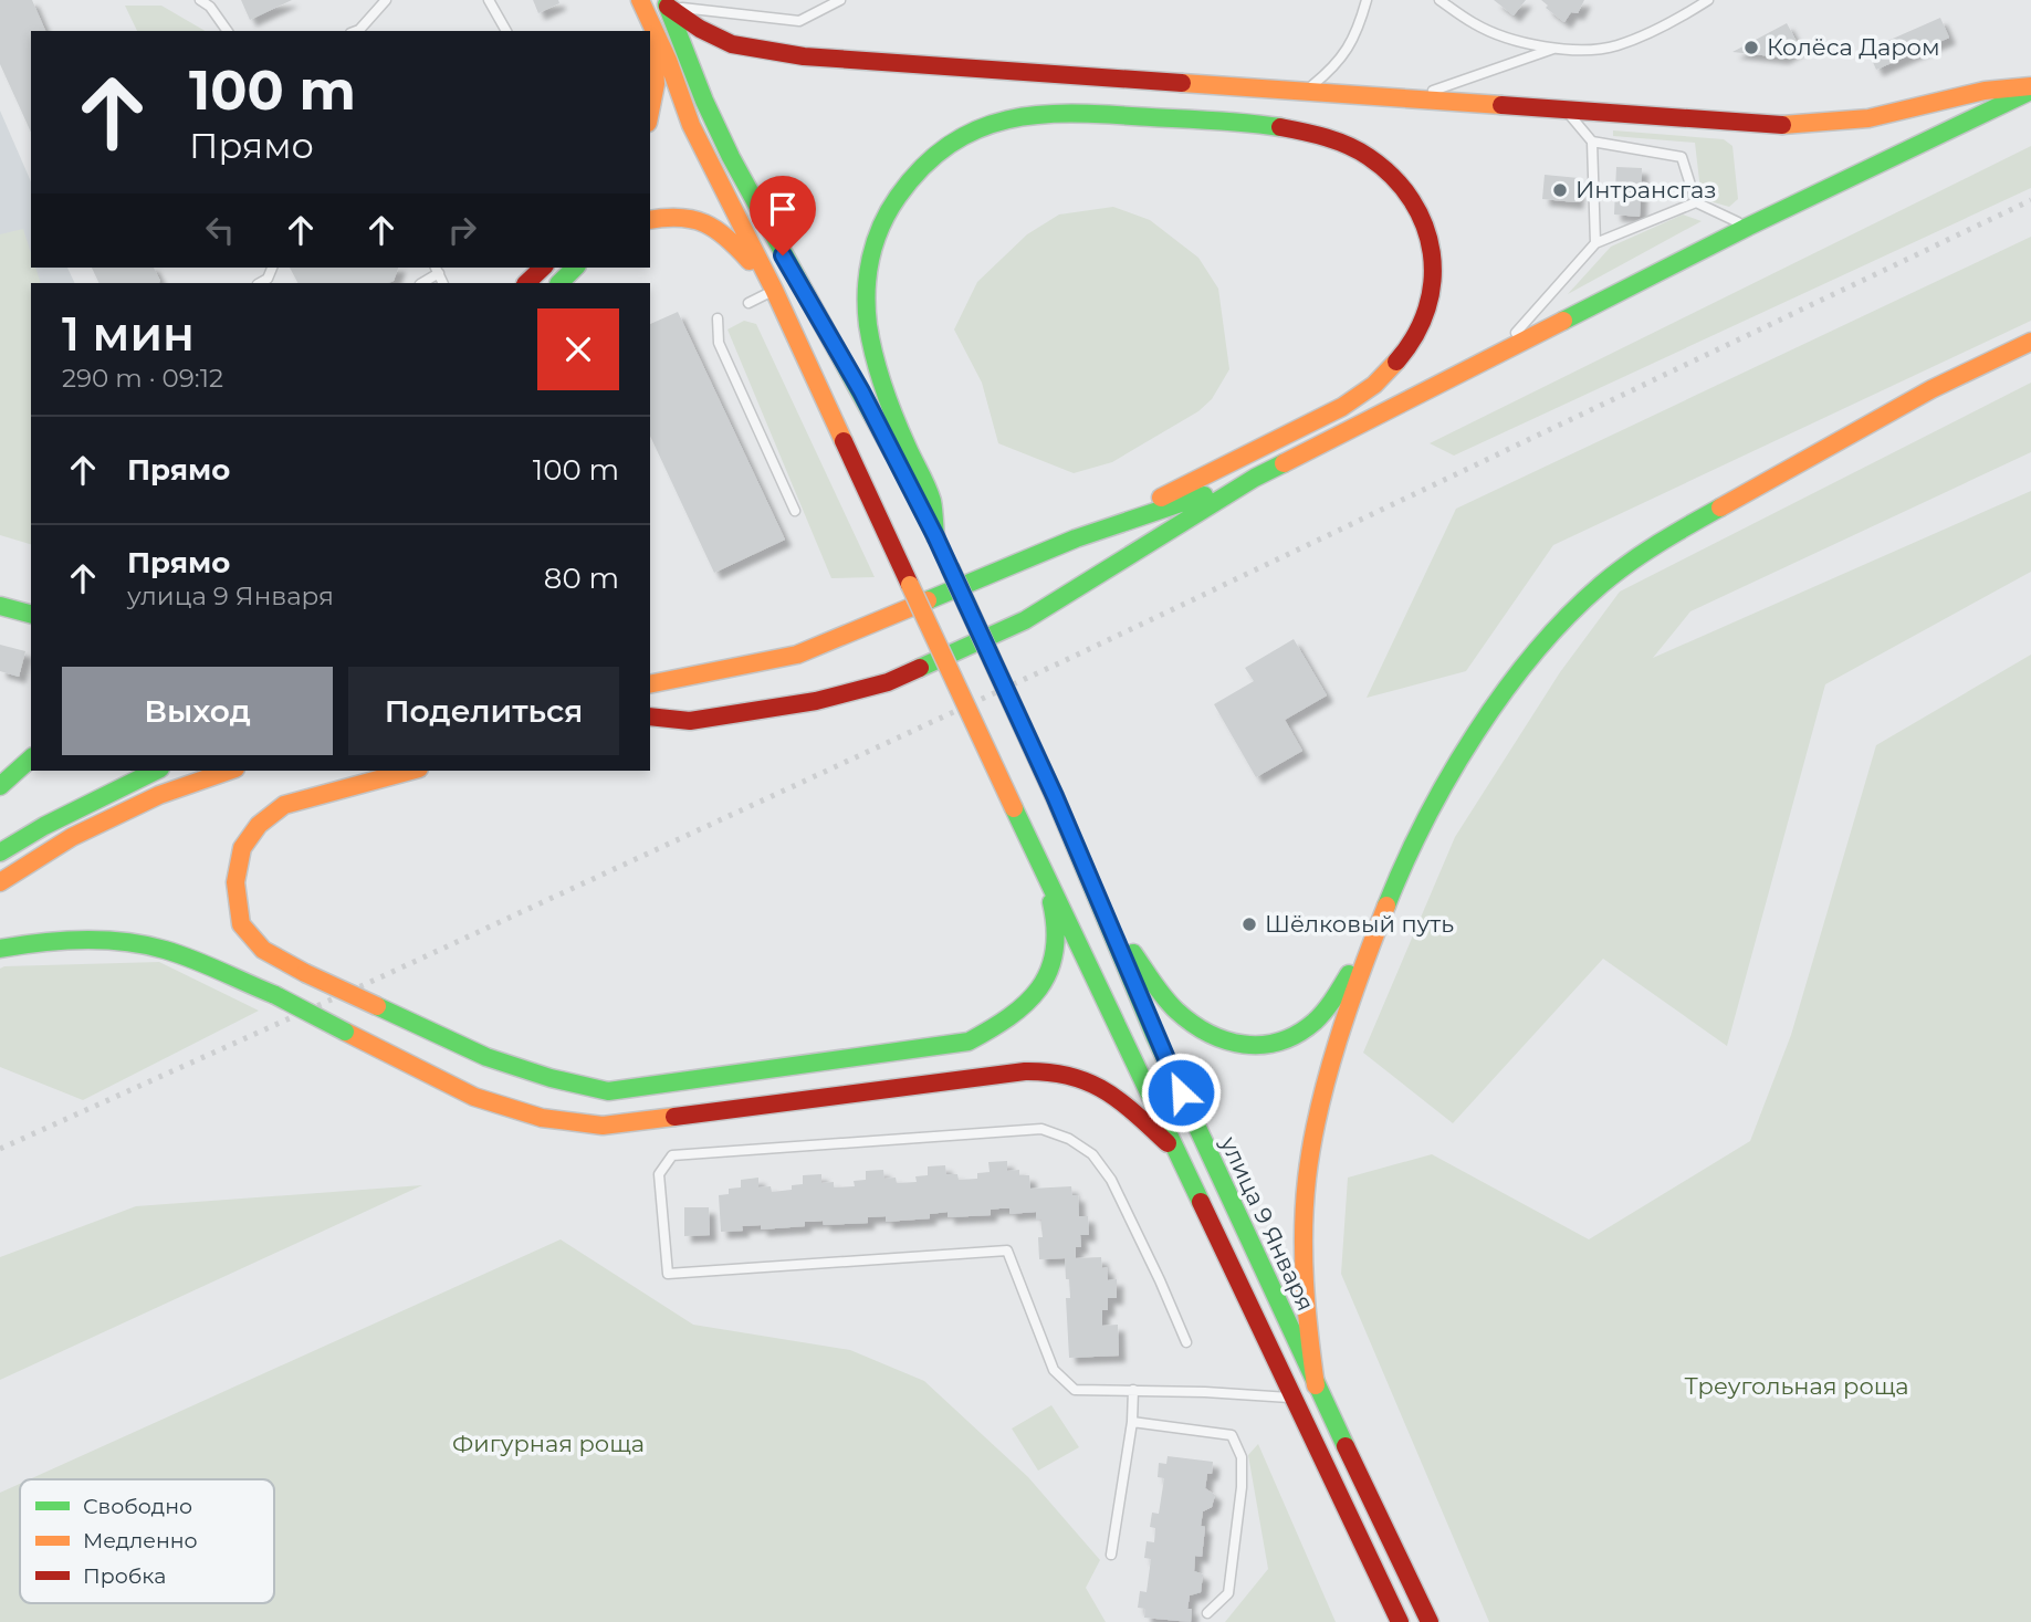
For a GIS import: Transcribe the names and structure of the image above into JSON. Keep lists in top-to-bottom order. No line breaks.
{"streets":{"main road":["улица 9 Января"]},"parks":["Треугольная роща","Фигурная роща"],"places":["Колёса Даром","Интрансгаз","Шёлковый путь"],"legend":["Свободно","Медленно","Пробка"],"page":{"turn":["100 m","Прямо"],"heading":["1 мин","290 m · 09:12"],"list":[{"name":"Прямо","value":"100 m"},{"name":"Прямо","note":"улица 9 Января","value":"80 m"}],"buttons":["Выход","Поделиться"]}}
